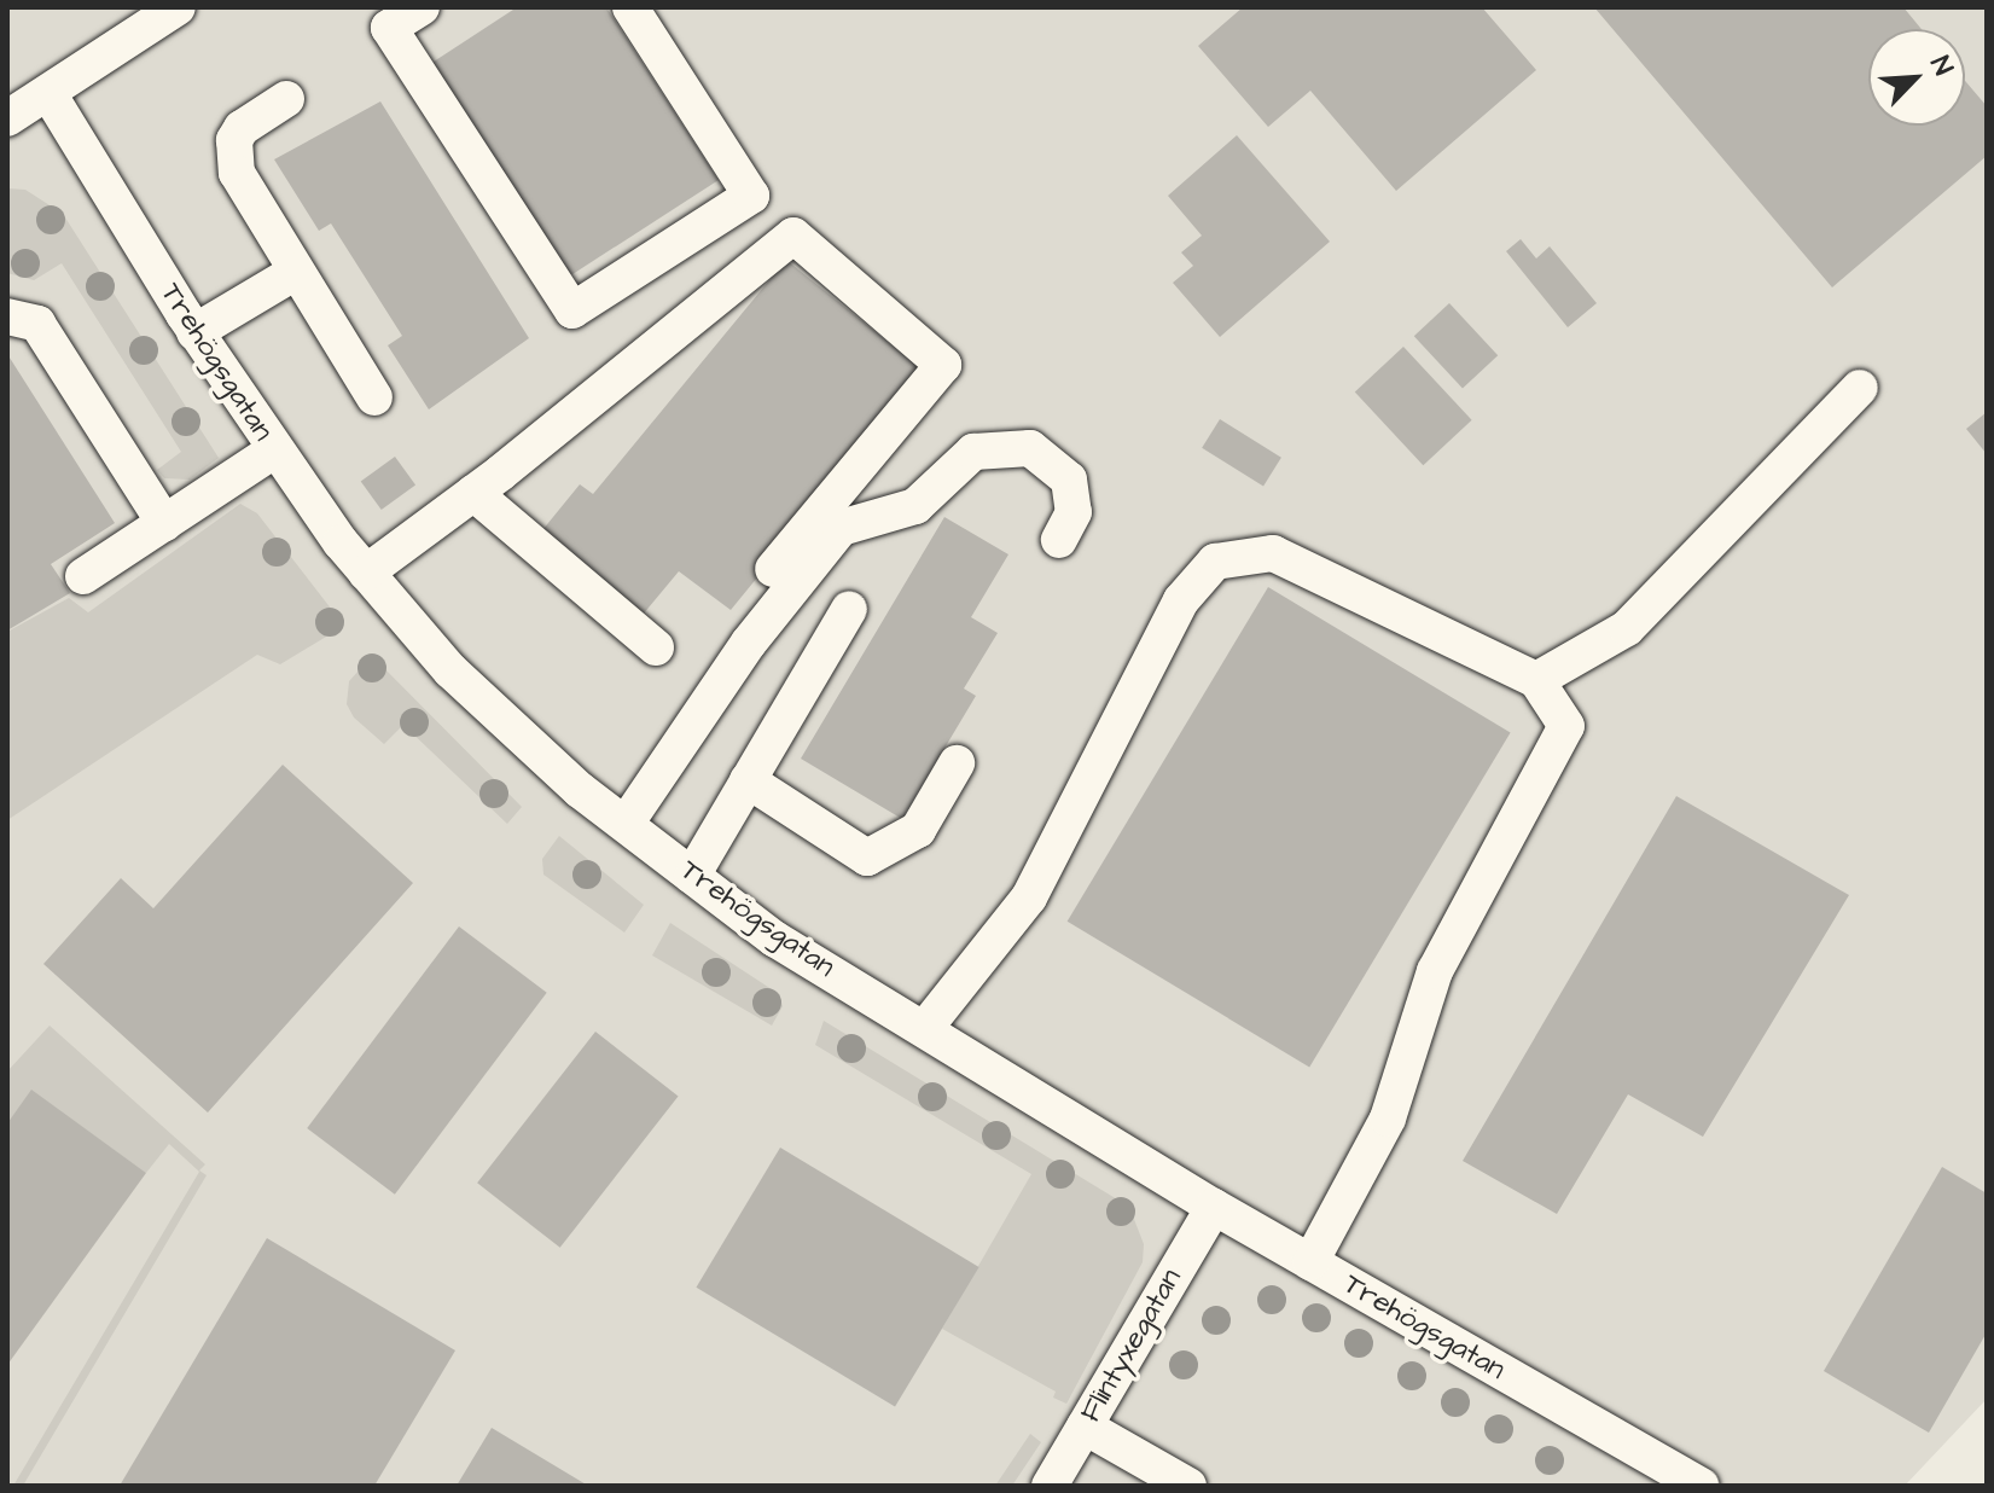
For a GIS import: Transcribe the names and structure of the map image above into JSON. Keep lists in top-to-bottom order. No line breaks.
{"streets":{"street":["Trehögsgatan","Flintyxegatan"]},"crossings":[["Trehögsgatan","Flintyxegatan"]],"north":"top right"}
